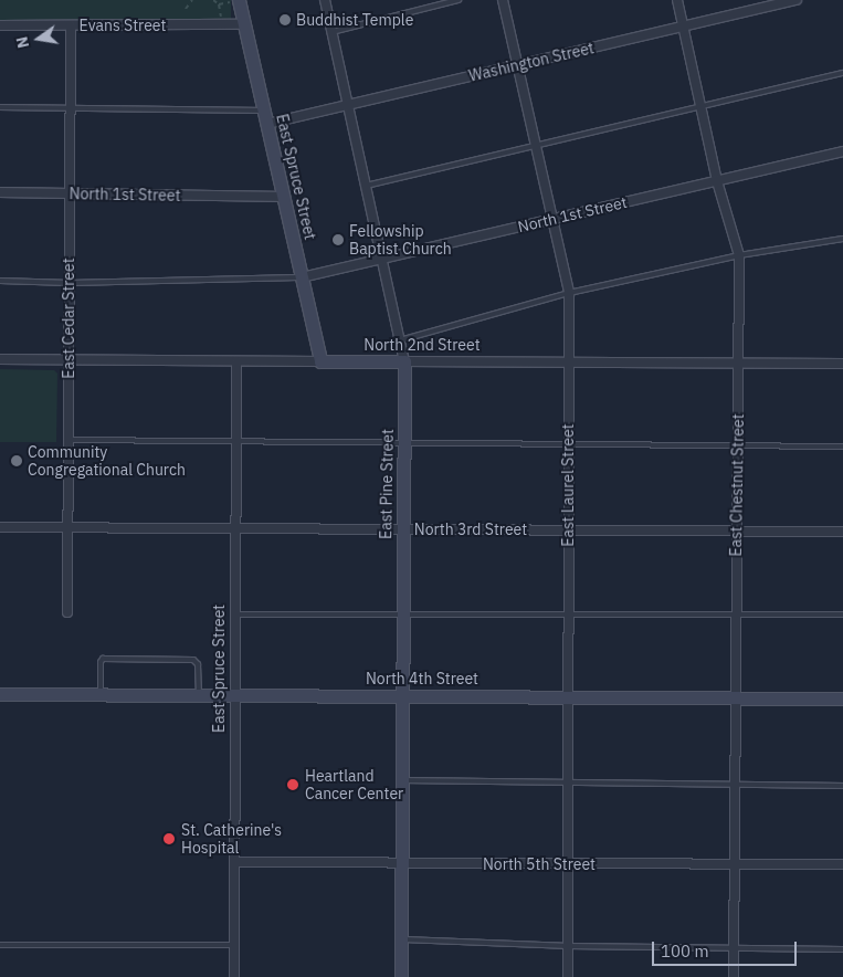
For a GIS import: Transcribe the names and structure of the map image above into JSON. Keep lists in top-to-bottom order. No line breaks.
{"streets":{"street":["Evans Street","Washington Street","East Spruce Street","North 1st Street","East Cedar Street","North 2nd Street","East Pine Street","East Laurel Street","East Chestnut Street","North 3rd Street","North 4th Street","North 5th Street"]},"crossings":[["Evans Street","East Spruce Street"],["Evans Street","East Cedar Street"],["Washington Street","East Spruce Street"],["Washington Street","East Pine Street"],["Washington Street","East Laurel Street"],["Washington Street","East Chestnut Street"],["East Spruce Street","North 1st Street"],["East Spruce Street","North 2nd Street"],["East Spruce Street","North 3rd Street"],["East Spruce Street","North 4th Street"],["East Spruce Street","North 5th Street"],["North 1st Street","East Cedar Street"],["North 1st Street","East Pine Street"],["North 1st Street","East Laurel Street"],["North 1st Street","East Chestnut Street"],["East Cedar Street","North 2nd Street"],["East Cedar Street","North 3rd Street"],["North 2nd Street","East Pine Street"],["North 2nd Street","East Laurel Street"],["North 2nd Street","East Chestnut Street"],["East Pine Street","North 3rd Street"],["East Pine Street","North 4th Street"],["East Pine Street","North 5th Street"],["East Laurel Street","North 3rd Street"],["East Laurel Street","North 4th Street"],["East Laurel Street","North 5th Street"],["East Chestnut Street","North 3rd Street"],["East Chestnut Street","North 4th Street"],["East Chestnut Street","North 5th Street"]],"places":["Buddhist Temple","Fellowship Baptist Church","Community Congregational Church","Heartland Cancer Center","St. Catherine's Hospital"],"scale_bar":"100 m","north":"left"}
